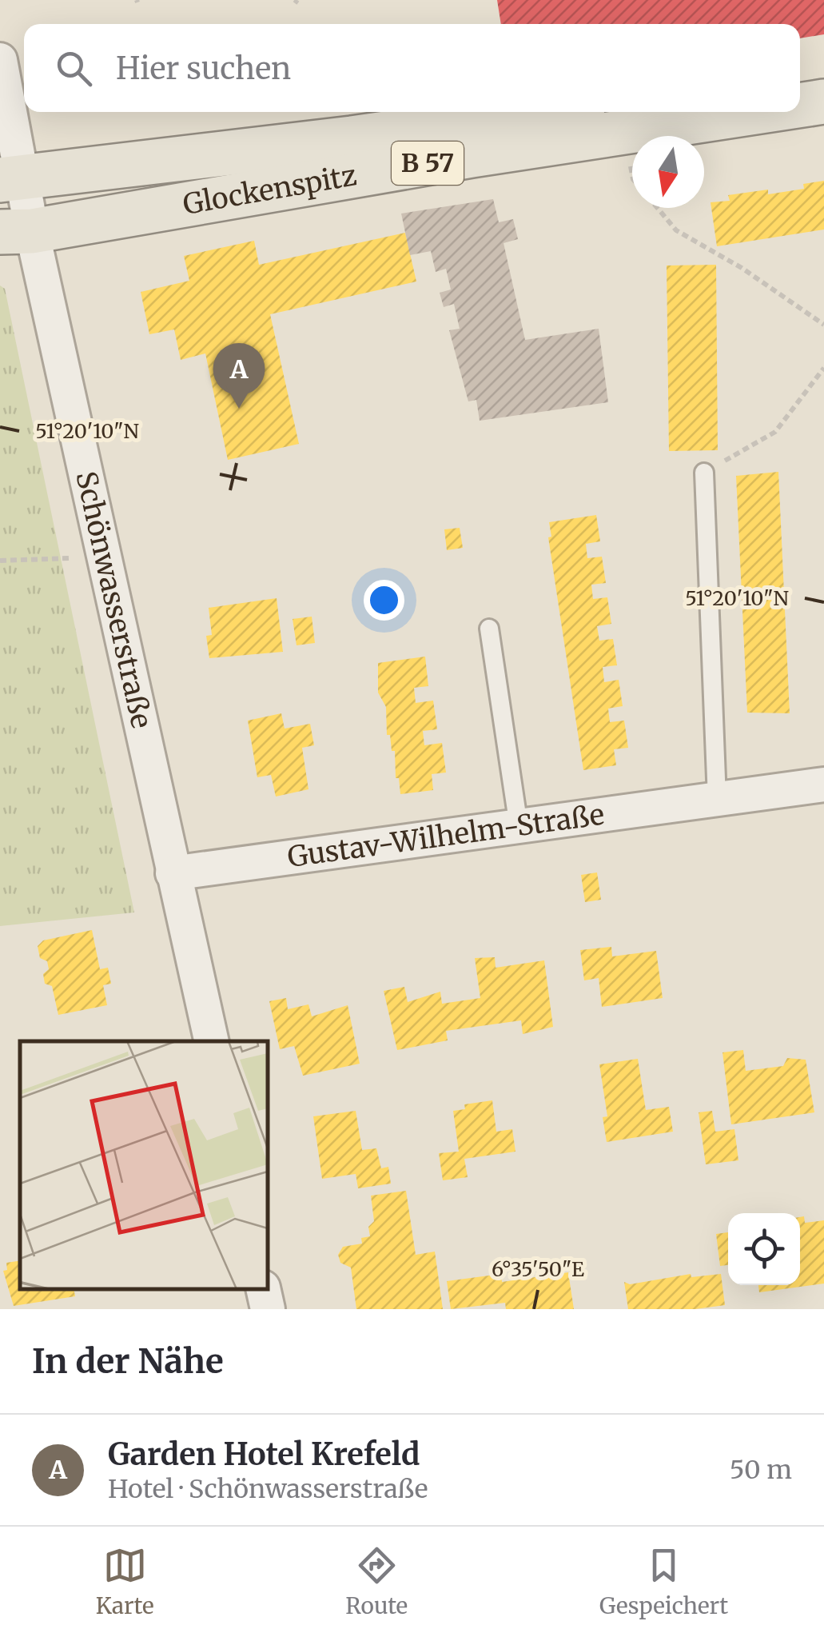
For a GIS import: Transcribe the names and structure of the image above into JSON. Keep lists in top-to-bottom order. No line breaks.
{"streets":{"main road":["B 57","Glockenspitz"],"street":["Schönwasserstraße","Gustav-Wilhelm-Straße"]},"crossings":[["Glockenspitz","Schönwasserstraße"],["Schönwasserstraße","Gustav-Wilhelm-Straße"]],"north":"bottom","page":{"search":"Hier suchen","pins":"A","heading":"In der Nähe","list":[{"mark":"A","name":"Garden Hotel Krefeld","note":"Hotel · Schönwasserstraße","value":"50 m"}],"nav":["Karte","Route","Gespeichert"]},"coordinates":["51°20'10\"N","6°35'50\"E"]}
